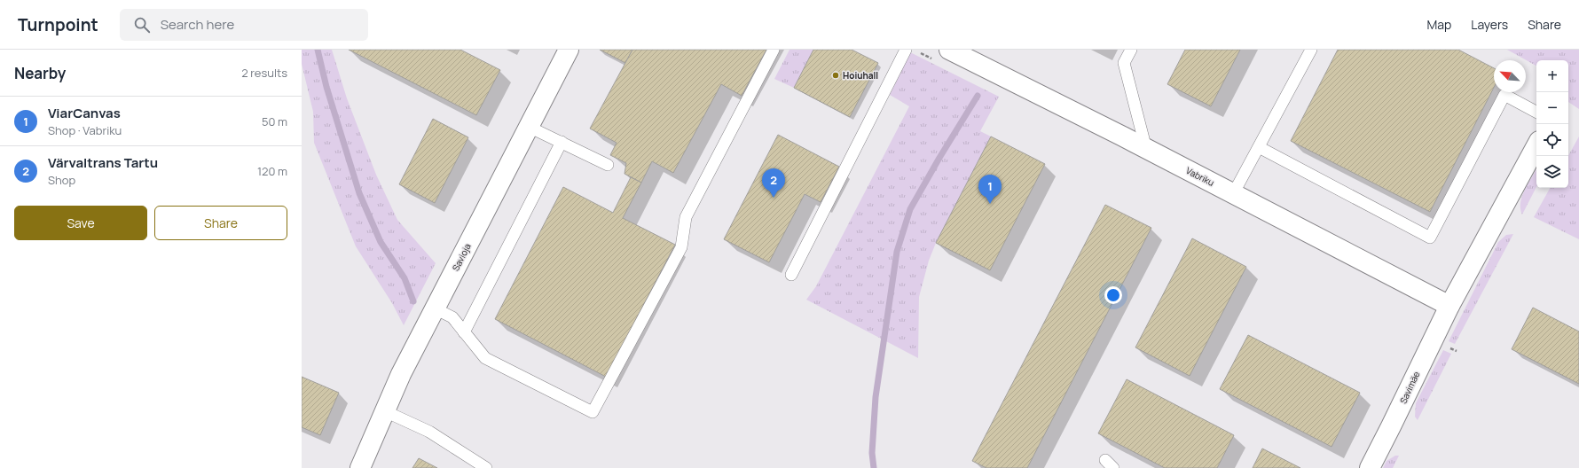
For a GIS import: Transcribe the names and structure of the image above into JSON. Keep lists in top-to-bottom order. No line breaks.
{"streets":{"street":["Vabriku","Savioja","Savimäe"]},"crossings":[["Vabriku","Savimäe"]],"places":["Hoiuhall"],"north":"top left","page":{"header":"Turnpoint","search":"Search here","nav":["Map","Layers","Share"],"heading":["Nearby","2 results"],"map_buttons":["+","−"],"list":[{"mark":"1","name":"ViarCanvas","note":"Shop · Vabriku","value":"50 m"},{"mark":"2","name":"Värvaltrans Tartu","note":"Shop","value":"120 m"}],"pins":["2","1"],"buttons":["Save","Share"]}}
